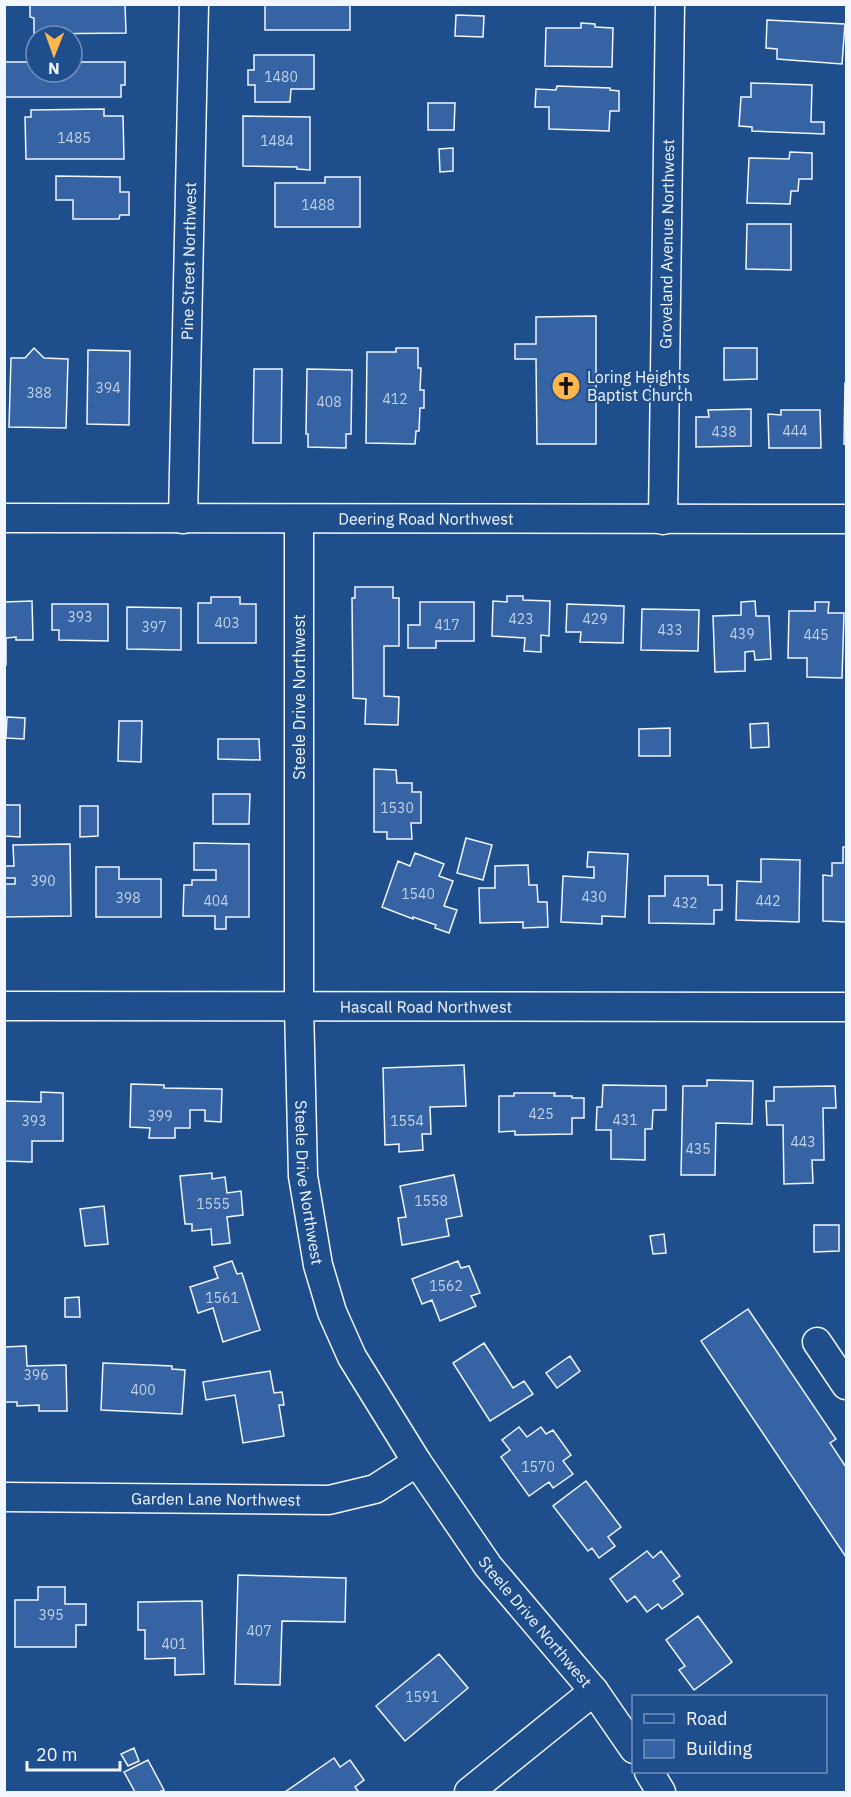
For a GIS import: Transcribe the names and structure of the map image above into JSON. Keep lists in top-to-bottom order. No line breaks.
{"streets":{"street":["Groveland Avenue Northwest","Pine Street Northwest","Deering Road Northwest","Steele Drive Northwest","Hascall Road Northwest","Garden Lane Northwest"]},"crossings":[["Groveland Avenue Northwest","Deering Road Northwest"],["Pine Street Northwest","Deering Road Northwest"],["Deering Road Northwest","Steele Drive Northwest"],["Steele Drive Northwest","Hascall Road Northwest"],["Steele Drive Northwest","Garden Lane Northwest"]],"places":{"church":["Loring Heights Baptist Church"]},"house_numbers":["1480","1485","1484","1488","394","388","412","408","444","438","393","423","429","403","417","397","433","439","445","1530","390","1540","430","398","404","442","432","425","399","431","393","1554","443","435","1558","1555","1562","1561","396","400","1570","395","407","401","1591"],"legend":["Road","Building"],"scale_bar":"20 m","north":"bottom"}
